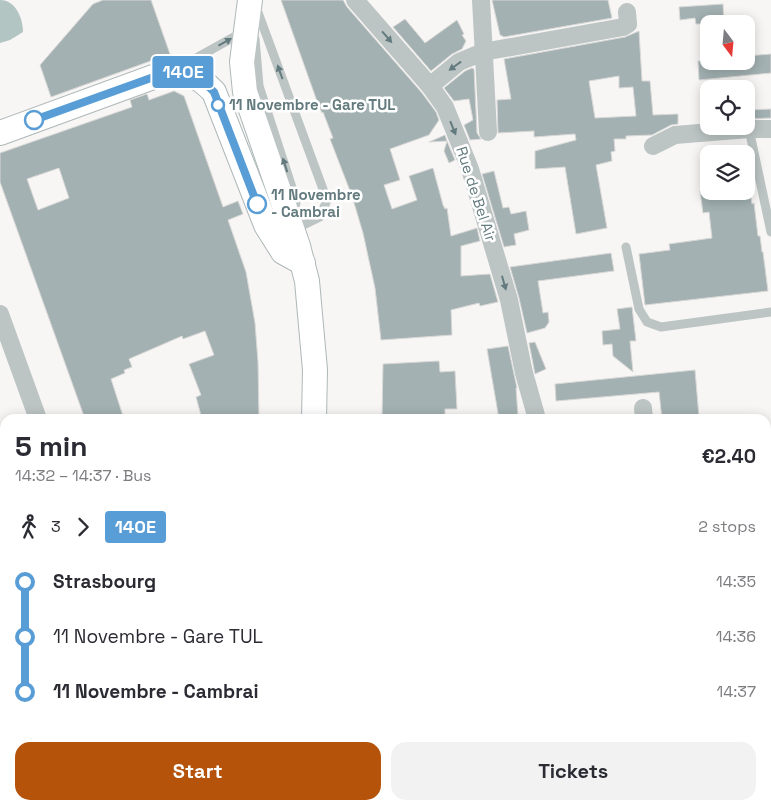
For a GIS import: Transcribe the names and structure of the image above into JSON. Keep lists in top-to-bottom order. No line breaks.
{"streets":{"street":["Rue de Bel Air"]},"one_way":["Rue de Bel Air"],"places":["11 Novembre - Gare TUL","11 Novembre - Cambrai"],"lines":["bus line 140E"],"north":"bottom","page":{"on_map":"140E","heading":["5 min","14:32 – 14:37 · Bus","€2.40"],"legs":["3","140E","2 stops"],"list":[{"name":"Strasbourg","value":"14:35"},{"name":"11 Novembre - Gare TUL","value":"14:36"},{"name":"11 Novembre - Cambrai","value":"14:37"}],"buttons":["Start","Tickets"]}}
